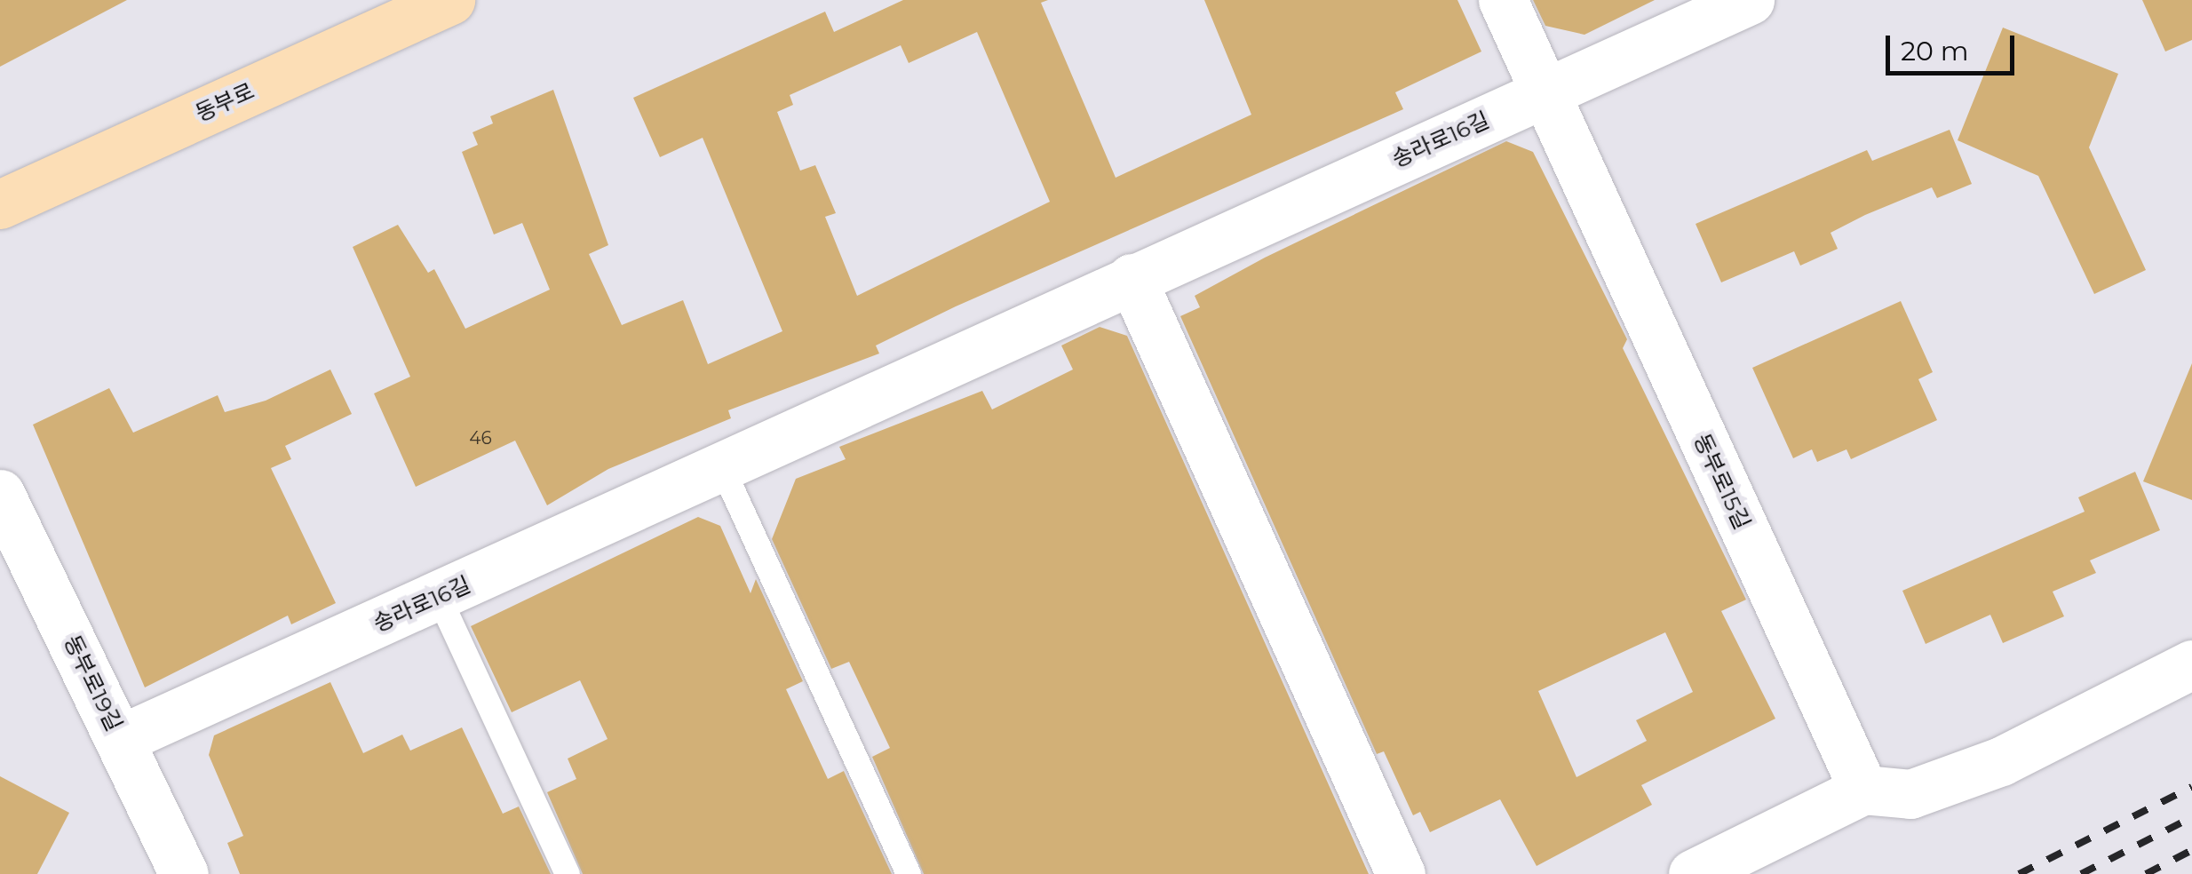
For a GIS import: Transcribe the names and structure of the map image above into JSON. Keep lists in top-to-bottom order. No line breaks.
{"streets":{"main road":["동부로"],"street":["송라로16길","동부로15길","동부로19길"]},"crossings":[["송라로16길","동부로15길"],["송라로16길","동부로19길"]],"house_numbers":["46"],"scale_bar":"20 m"}
